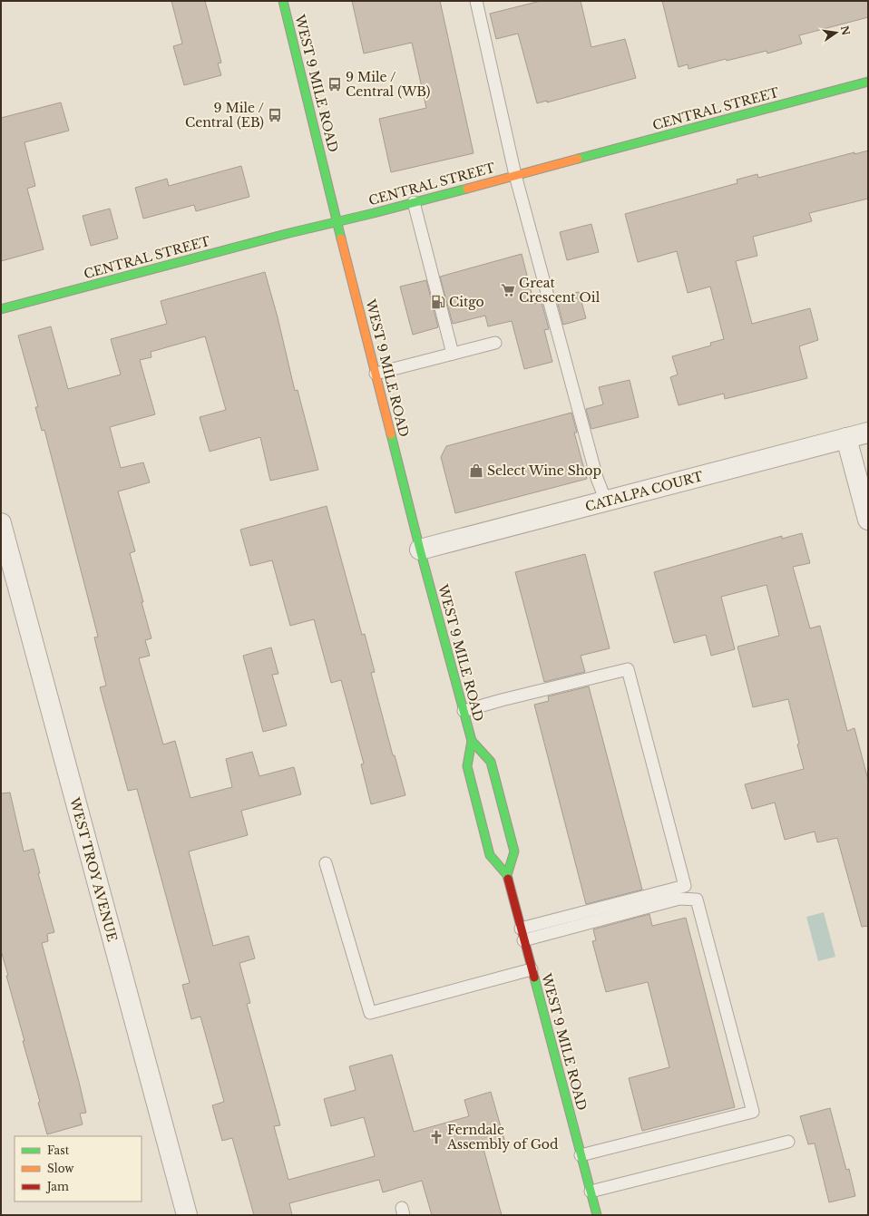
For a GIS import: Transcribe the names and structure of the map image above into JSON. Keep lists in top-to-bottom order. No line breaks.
{"streets":{"main road":["WEST 9 MILE ROAD","CENTRAL STREET"],"street":["CATALPA COURT","WEST TROY AVENUE"]},"crossings":[["WEST 9 MILE ROAD","CENTRAL STREET"],["WEST 9 MILE ROAD","CATALPA COURT"]],"places":{"bus stop":["9 Mile / Central (WB)","9 Mile / Central (EB)"],"supermarket":["Great Crescent Oil"],"fuel station":["Citgo"],"shop":["Select Wine Shop"],"church":["Ferndale Assembly of God"]},"legend":["Fast","Slow","Jam"],"north":"right"}
